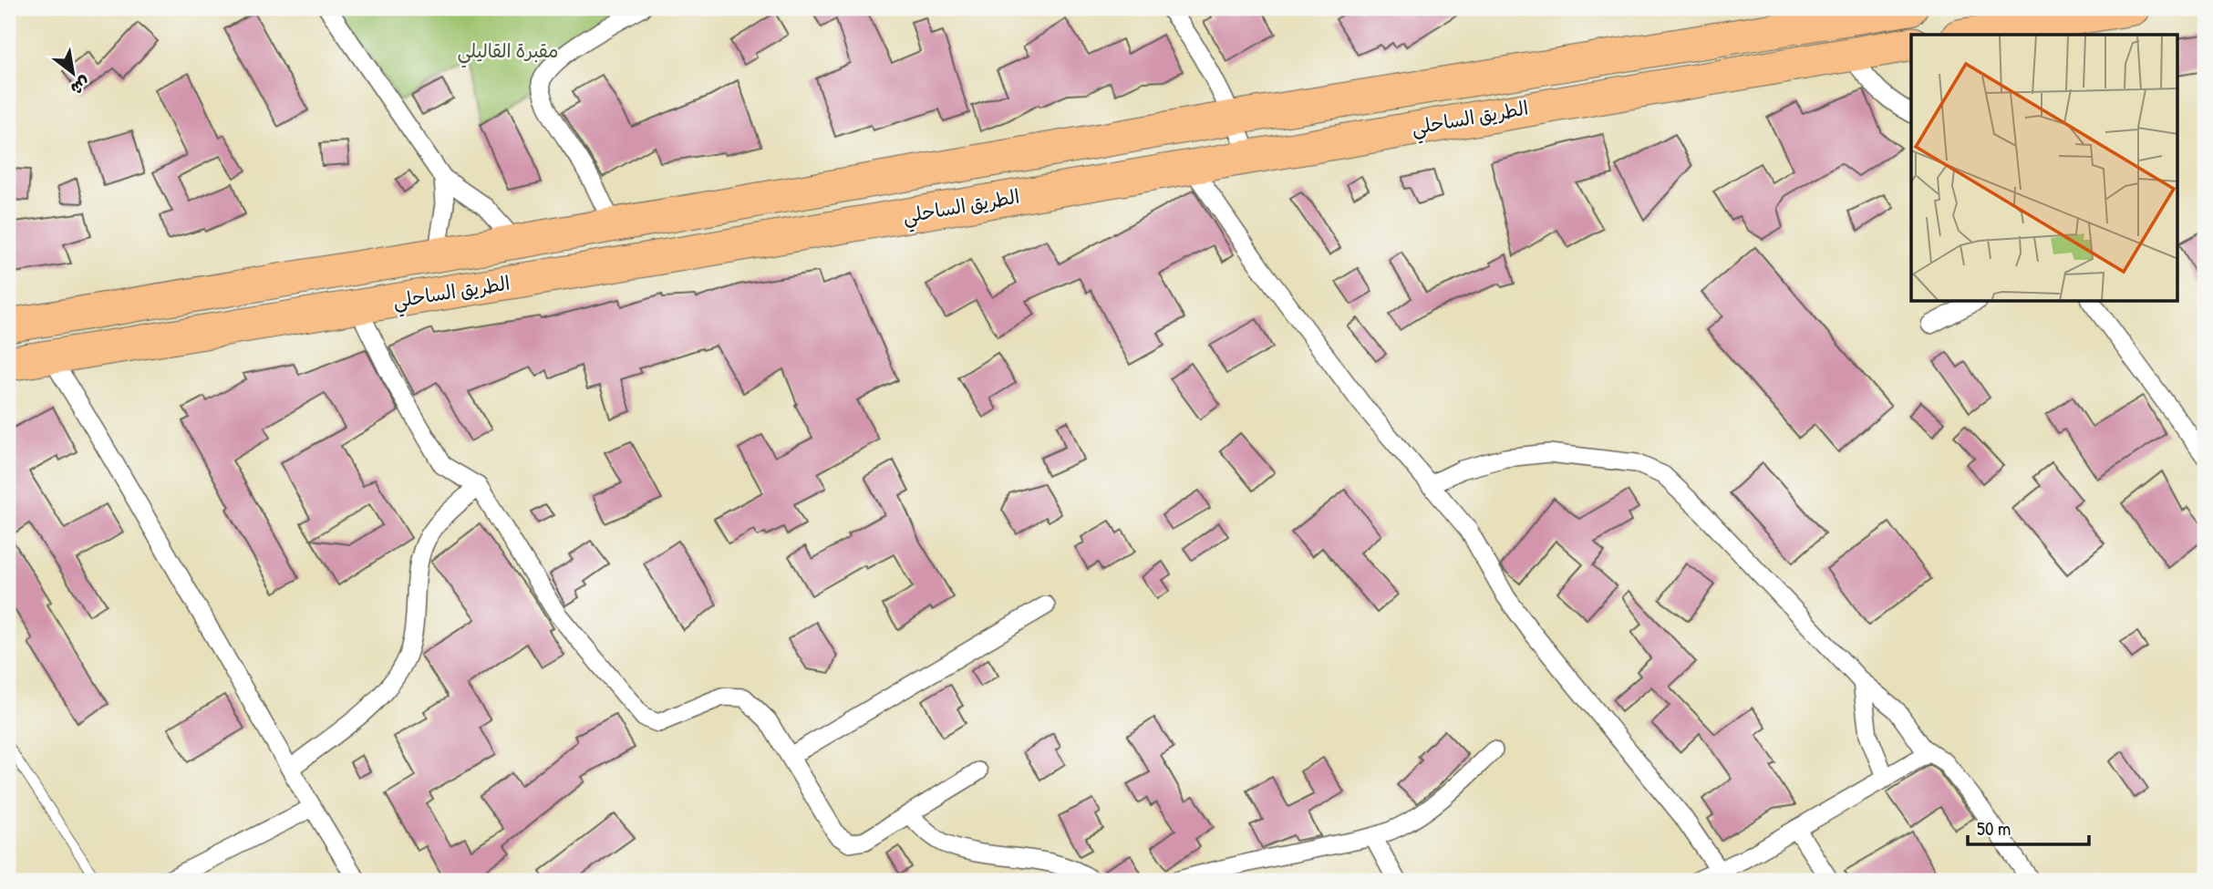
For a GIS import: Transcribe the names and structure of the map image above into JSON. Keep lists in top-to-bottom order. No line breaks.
{"streets":{"highway":["الطريق الساحلي"]},"parks":["مقبرة القاليلي"],"scale_bar":"50 m","north":"bottom right"}
